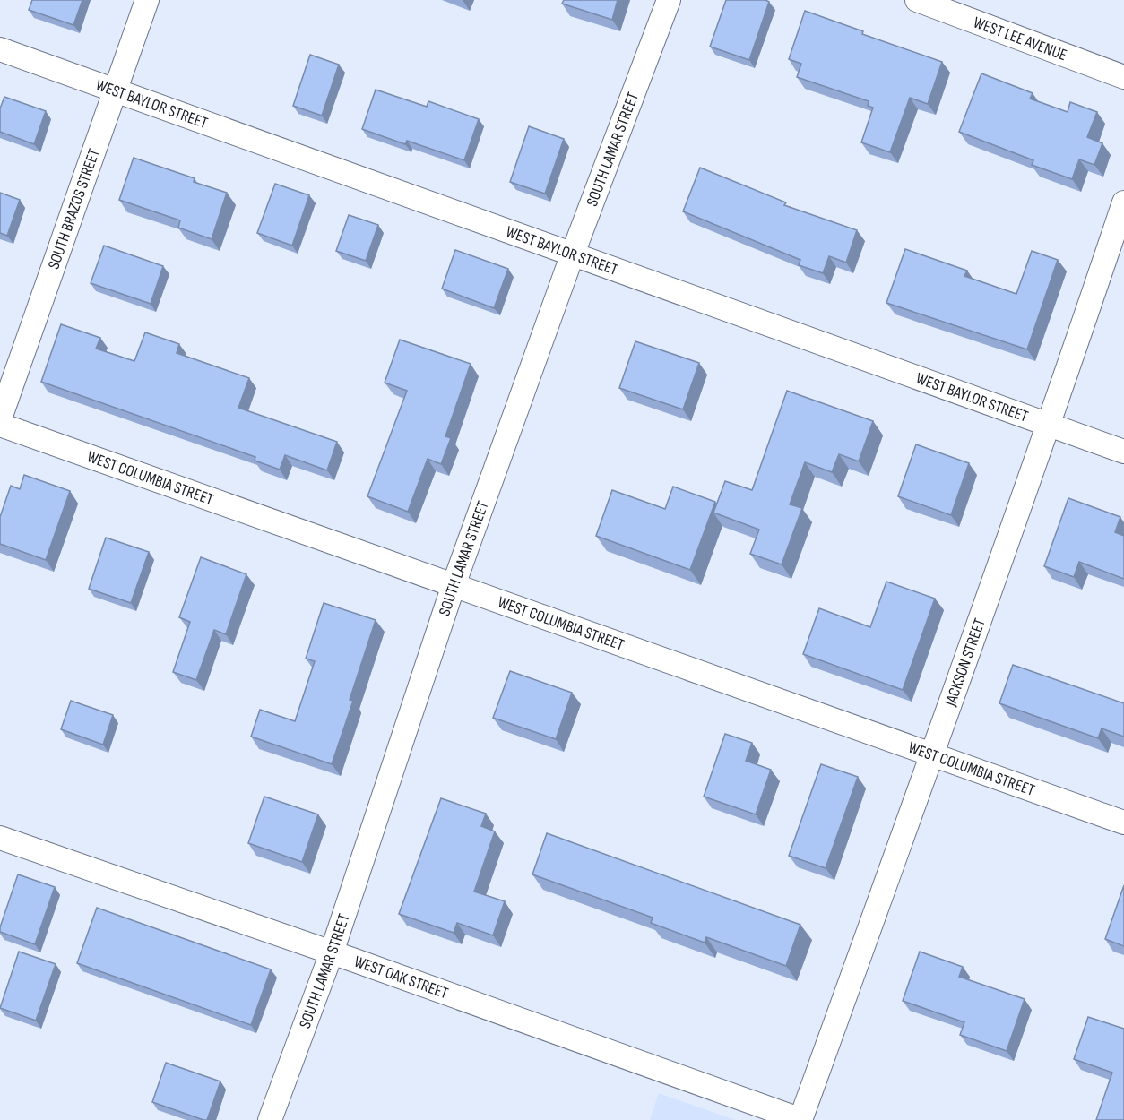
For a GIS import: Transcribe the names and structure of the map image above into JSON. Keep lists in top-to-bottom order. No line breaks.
{"streets":{"street":["WEST LEE AVENUE","WEST BAYLOR STREET","SOUTH LAMAR STREET","SOUTH BRAZOS STREET","WEST COLUMBIA STREET","JACKSON STREET","WEST OAK STREET"]},"crossings":[["WEST BAYLOR STREET","SOUTH LAMAR STREET"],["WEST BAYLOR STREET","SOUTH BRAZOS STREET"],["WEST BAYLOR STREET","JACKSON STREET"],["SOUTH LAMAR STREET","WEST COLUMBIA STREET"],["SOUTH LAMAR STREET","WEST OAK STREET"],["WEST COLUMBIA STREET","JACKSON STREET"],["JACKSON STREET","WEST OAK STREET"]]}
